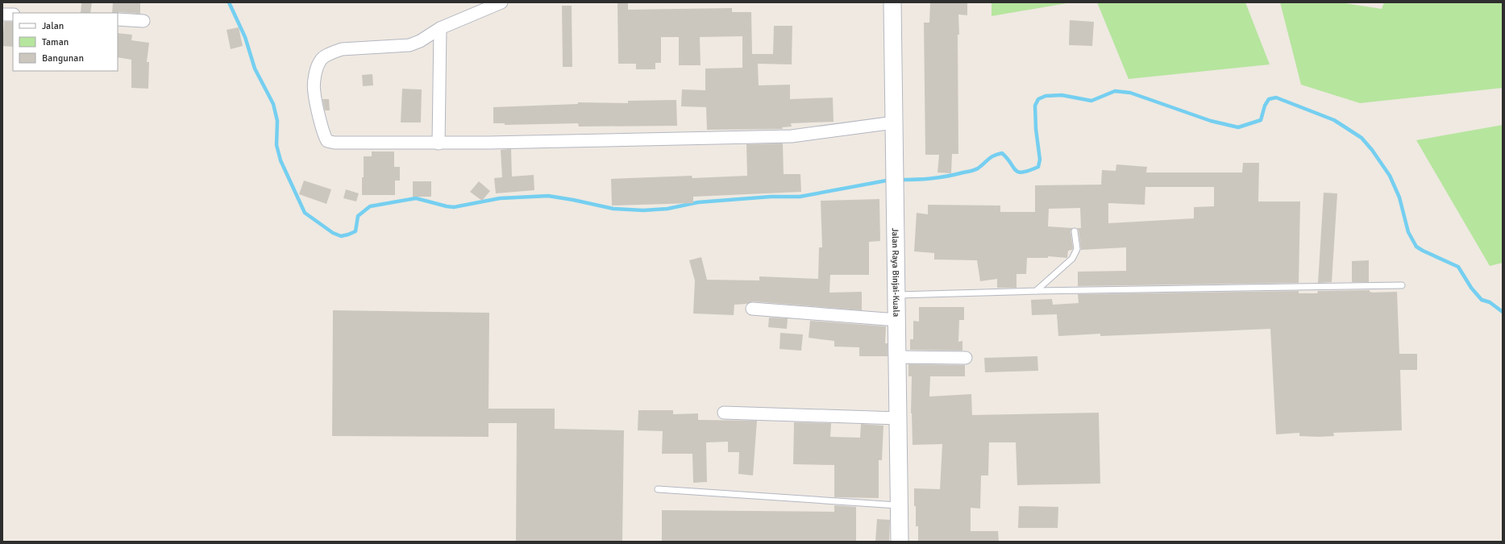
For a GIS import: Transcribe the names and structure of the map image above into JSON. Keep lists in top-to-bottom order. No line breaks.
{"streets":{"main road":["Jalan Raya Binjai-Kuala"]},"legend":["Jalan","Taman","Bangunan"]}
